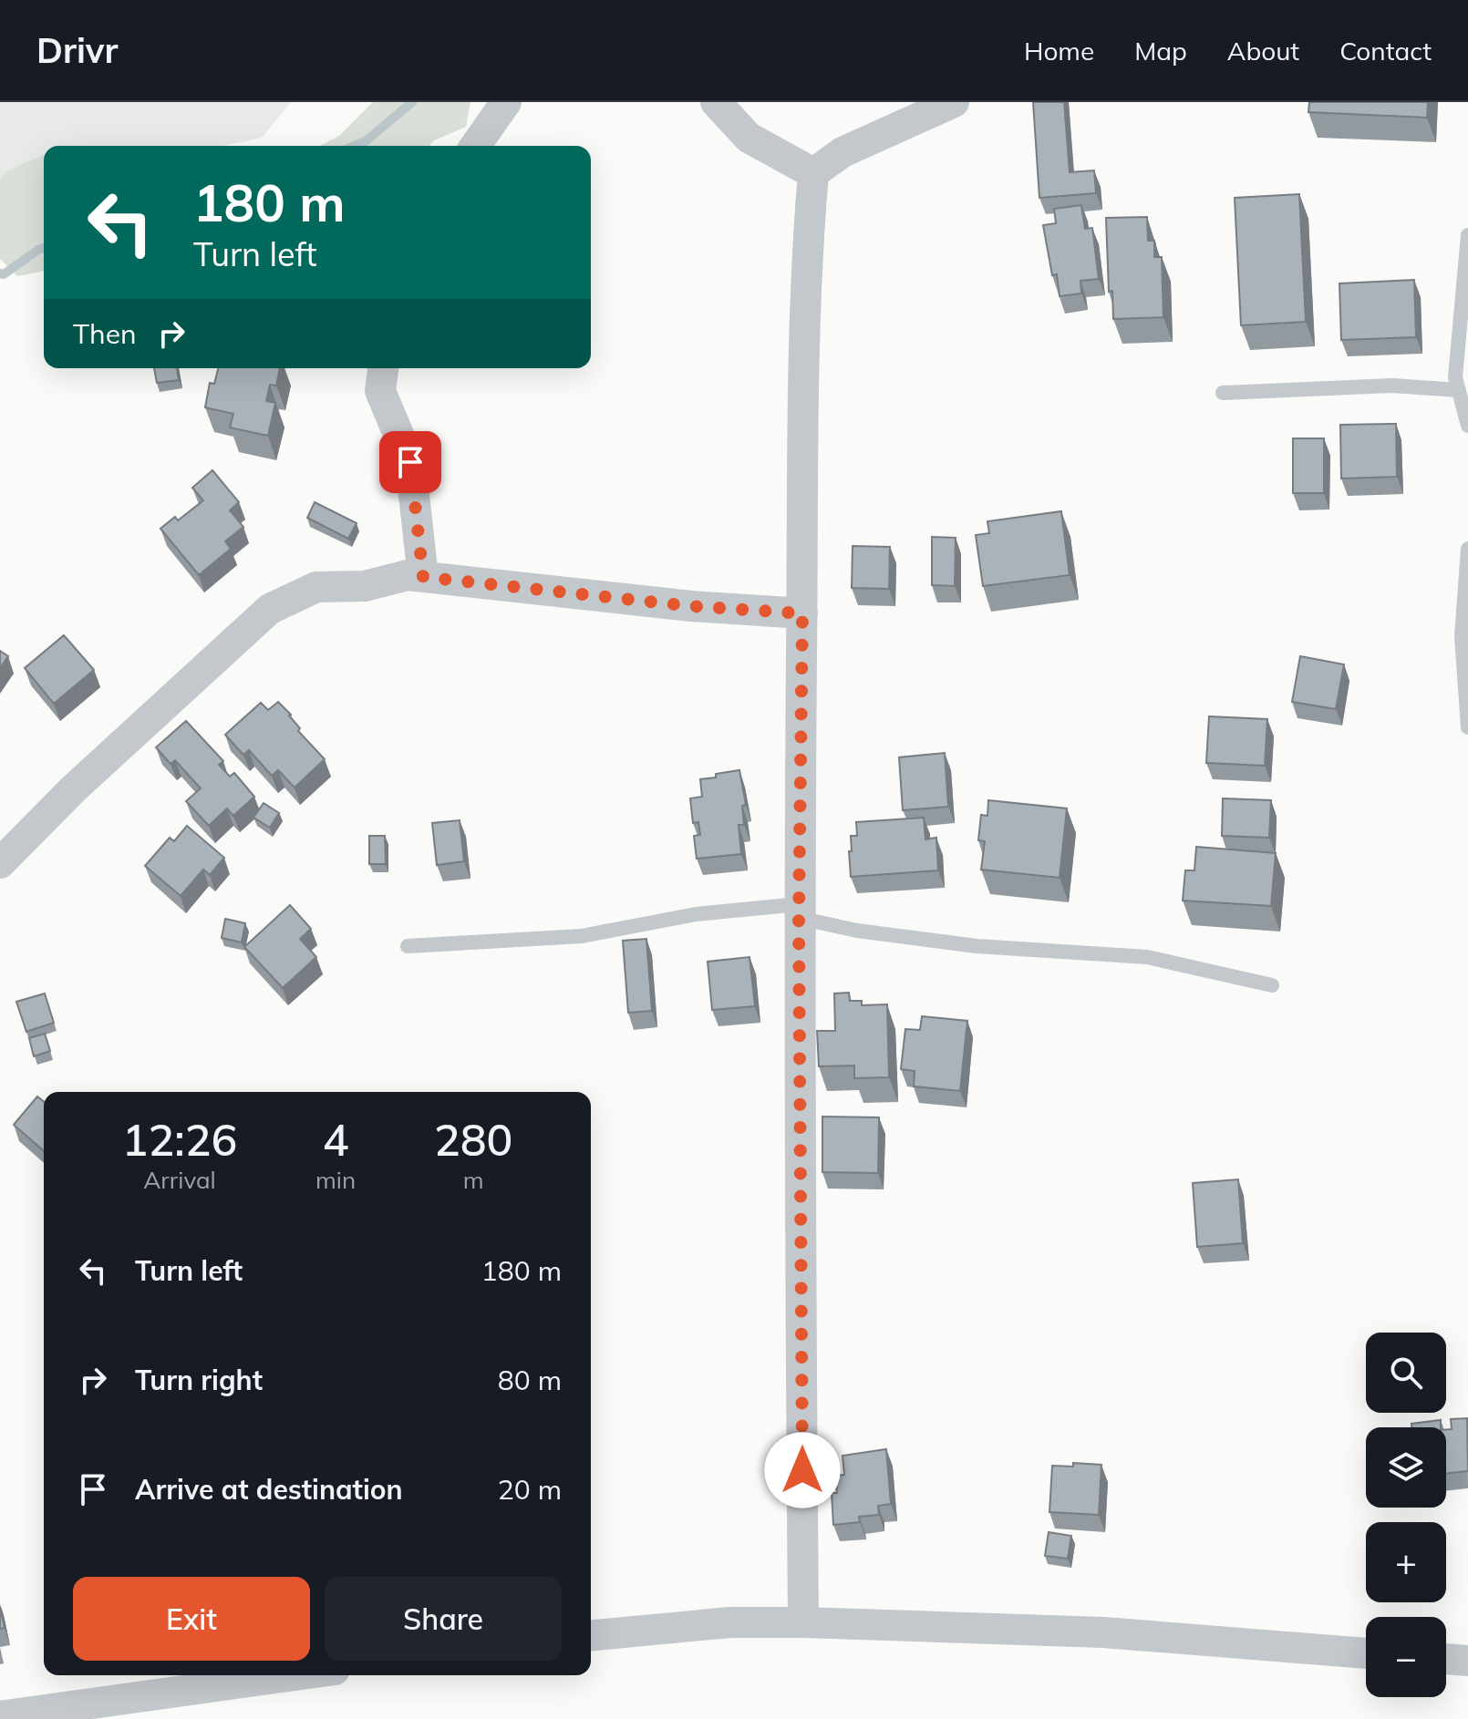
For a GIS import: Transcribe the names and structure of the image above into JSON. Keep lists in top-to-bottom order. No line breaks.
{"page":{"header":"Drivr","nav":["Home","Map","About","Contact"],"turn":["180 m","Turn left"],"then":"Then","eta":["12:26","Arrival","4","min","280","m"],"list":[{"name":"Turn left","value":"180 m"},{"name":"Turn right","value":"80 m"},{"name":"Arrive at destination","value":"20 m"}],"map_buttons":["+","−"],"buttons":["Exit","Share"]}}
